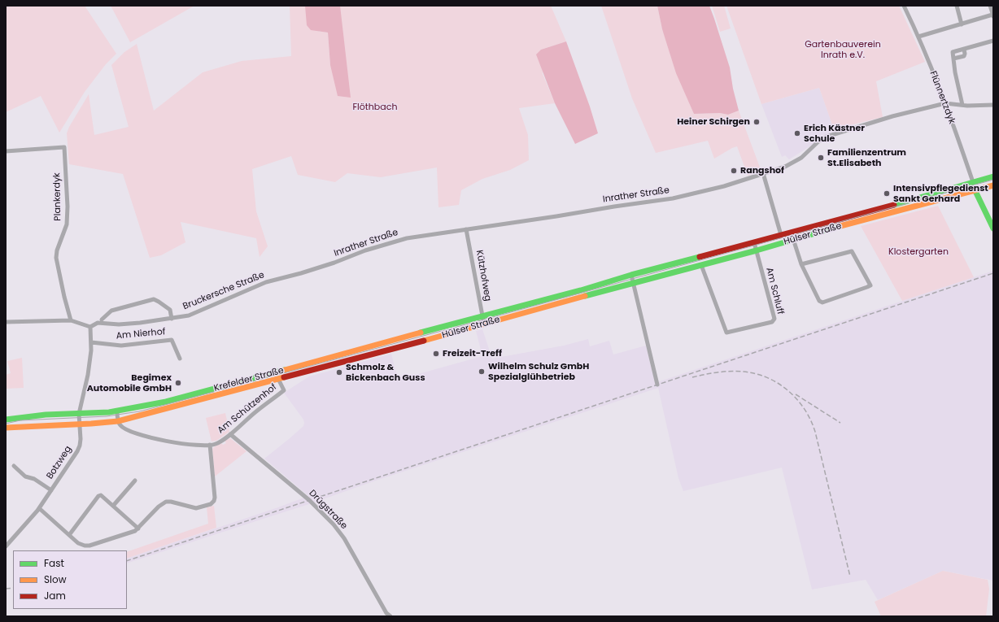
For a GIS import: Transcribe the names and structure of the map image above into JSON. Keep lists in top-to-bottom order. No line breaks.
{"streets":{"street":["Flünnertzdyk","Inrather Straße","Plankerdyk","Hülser Straße","Kützhofweg","Bruckersche Straße","Am Schluff","Am Nierhof","Krefelder Straße","Am Schützenhof","Botzweg","Drügstraße"]},"crossings":[["Flünnertzdyk","Inrather Straße"],["Flünnertzdyk","Hülser Straße"],["Inrather Straße","Hülser Straße"],["Inrather Straße","Kützhofweg"],["Inrather Straße","Bruckersche Straße"],["Hülser Straße","Kützhofweg"],["Hülser Straße","Am Schluff"],["Hülser Straße","Krefelder Straße"],["Krefelder Straße","Am Schützenhof"],["Krefelder Straße","Botzweg"],["Am Schützenhof","Drügstraße"]],"parks":["Gartenbauverein Inrath e.V.","Flöthbach","Klostergarten"],"places":["Heiner Schirgen","Erich Kästner Schule","Familienzentrum St.Elisabeth","Rangshof","Intensivpflegedienst Sankt Gerhard","Freizeit-Treff","Wilhelm Schulz GmbH Spezialglühbetrieb","Schmolz & Bickenbach Guss","Begimex Automobile GmbH"],"legend":["Fast","Slow","Jam"]}
